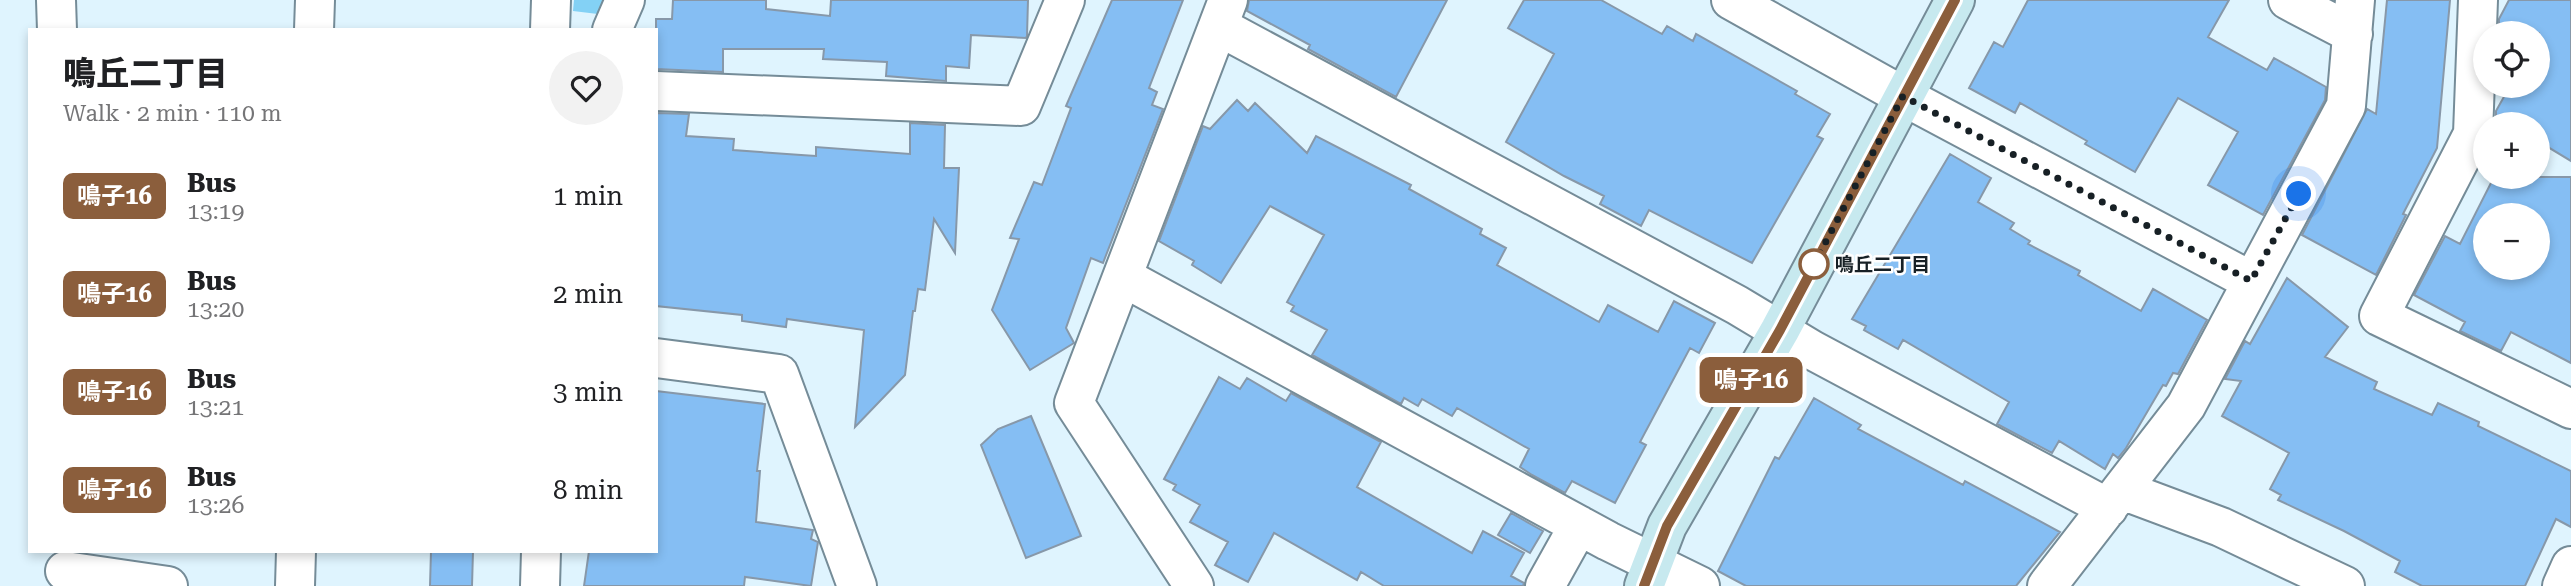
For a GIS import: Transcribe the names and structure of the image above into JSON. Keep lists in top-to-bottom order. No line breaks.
{"places":["鳴丘二丁目"],"lines":["bus line 鳴子16"],"page":{"on_map":"鳴子16","map_buttons":["+","−"],"heading":["鳴丘二丁目","Walk · 2 min · 110 m"],"list":[{"mark":"鳴子16","name":"Bus","note":"13:19","value":"1 min"},{"mark":"鳴子16","name":"Bus","note":"13:20","value":"2 min"},{"mark":"鳴子16","name":"Bus","note":"13:21","value":"3 min"},{"mark":"鳴子16","name":"Bus","note":"13:26","value":"8 min"}]}}
